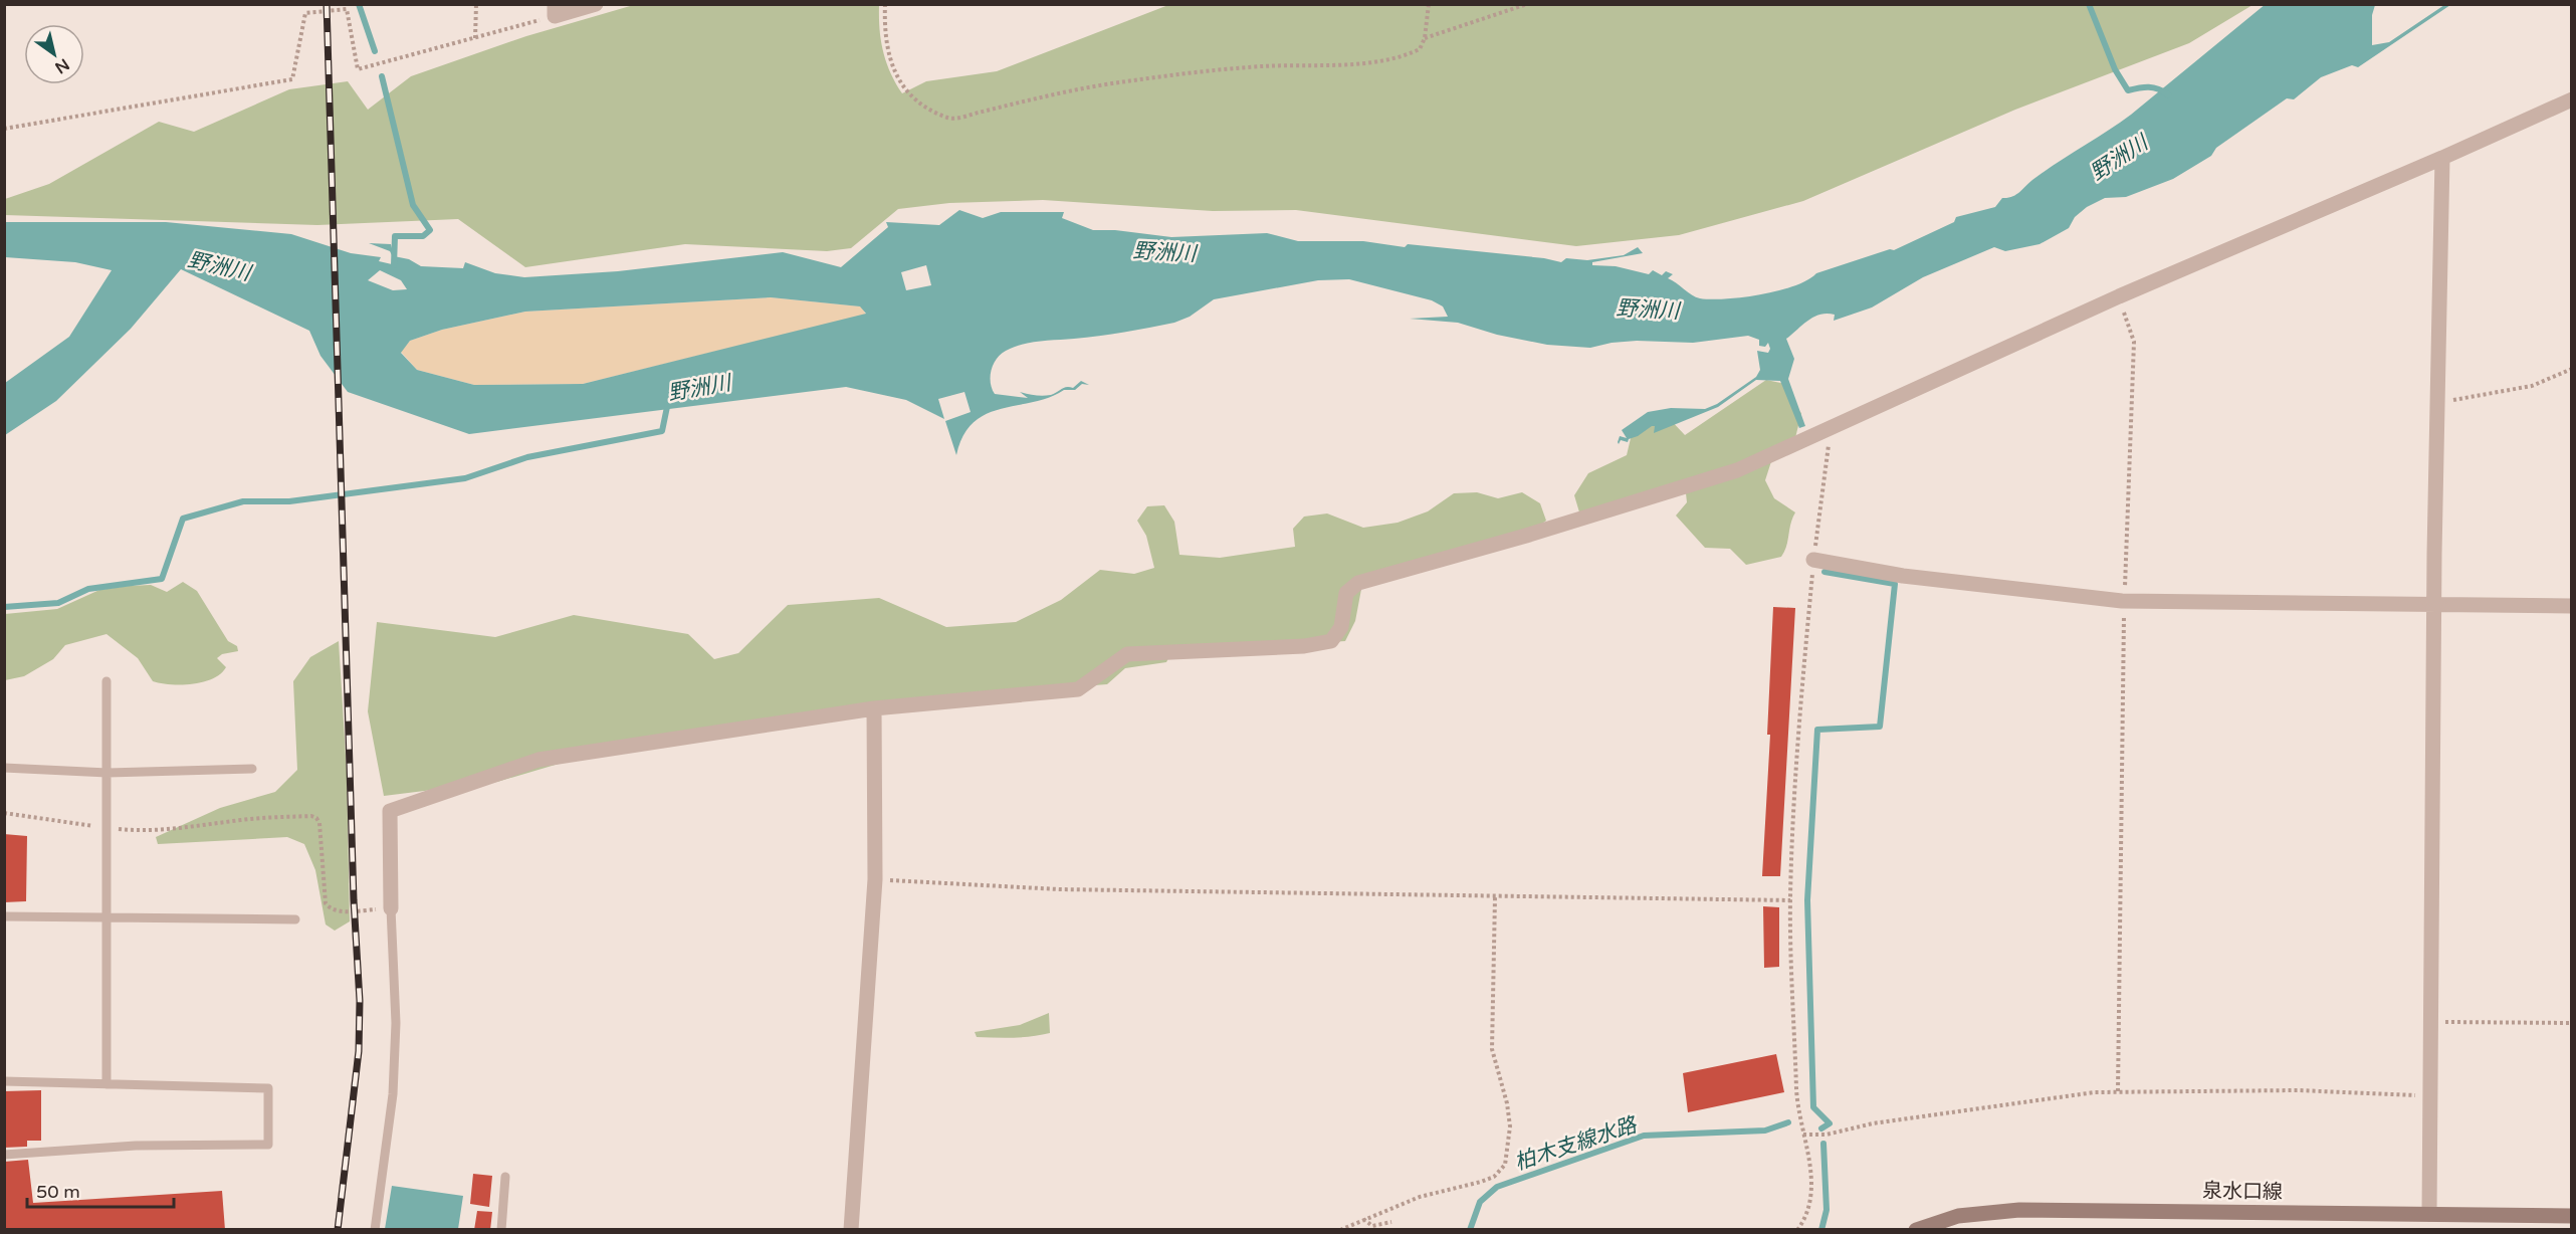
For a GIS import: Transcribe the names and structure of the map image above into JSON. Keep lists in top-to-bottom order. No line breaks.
{"streets":{"main road":["泉水口線"]},"water":["野洲川","柏木支線水路"],"scale_bar":"50 m","north":"bottom right"}
